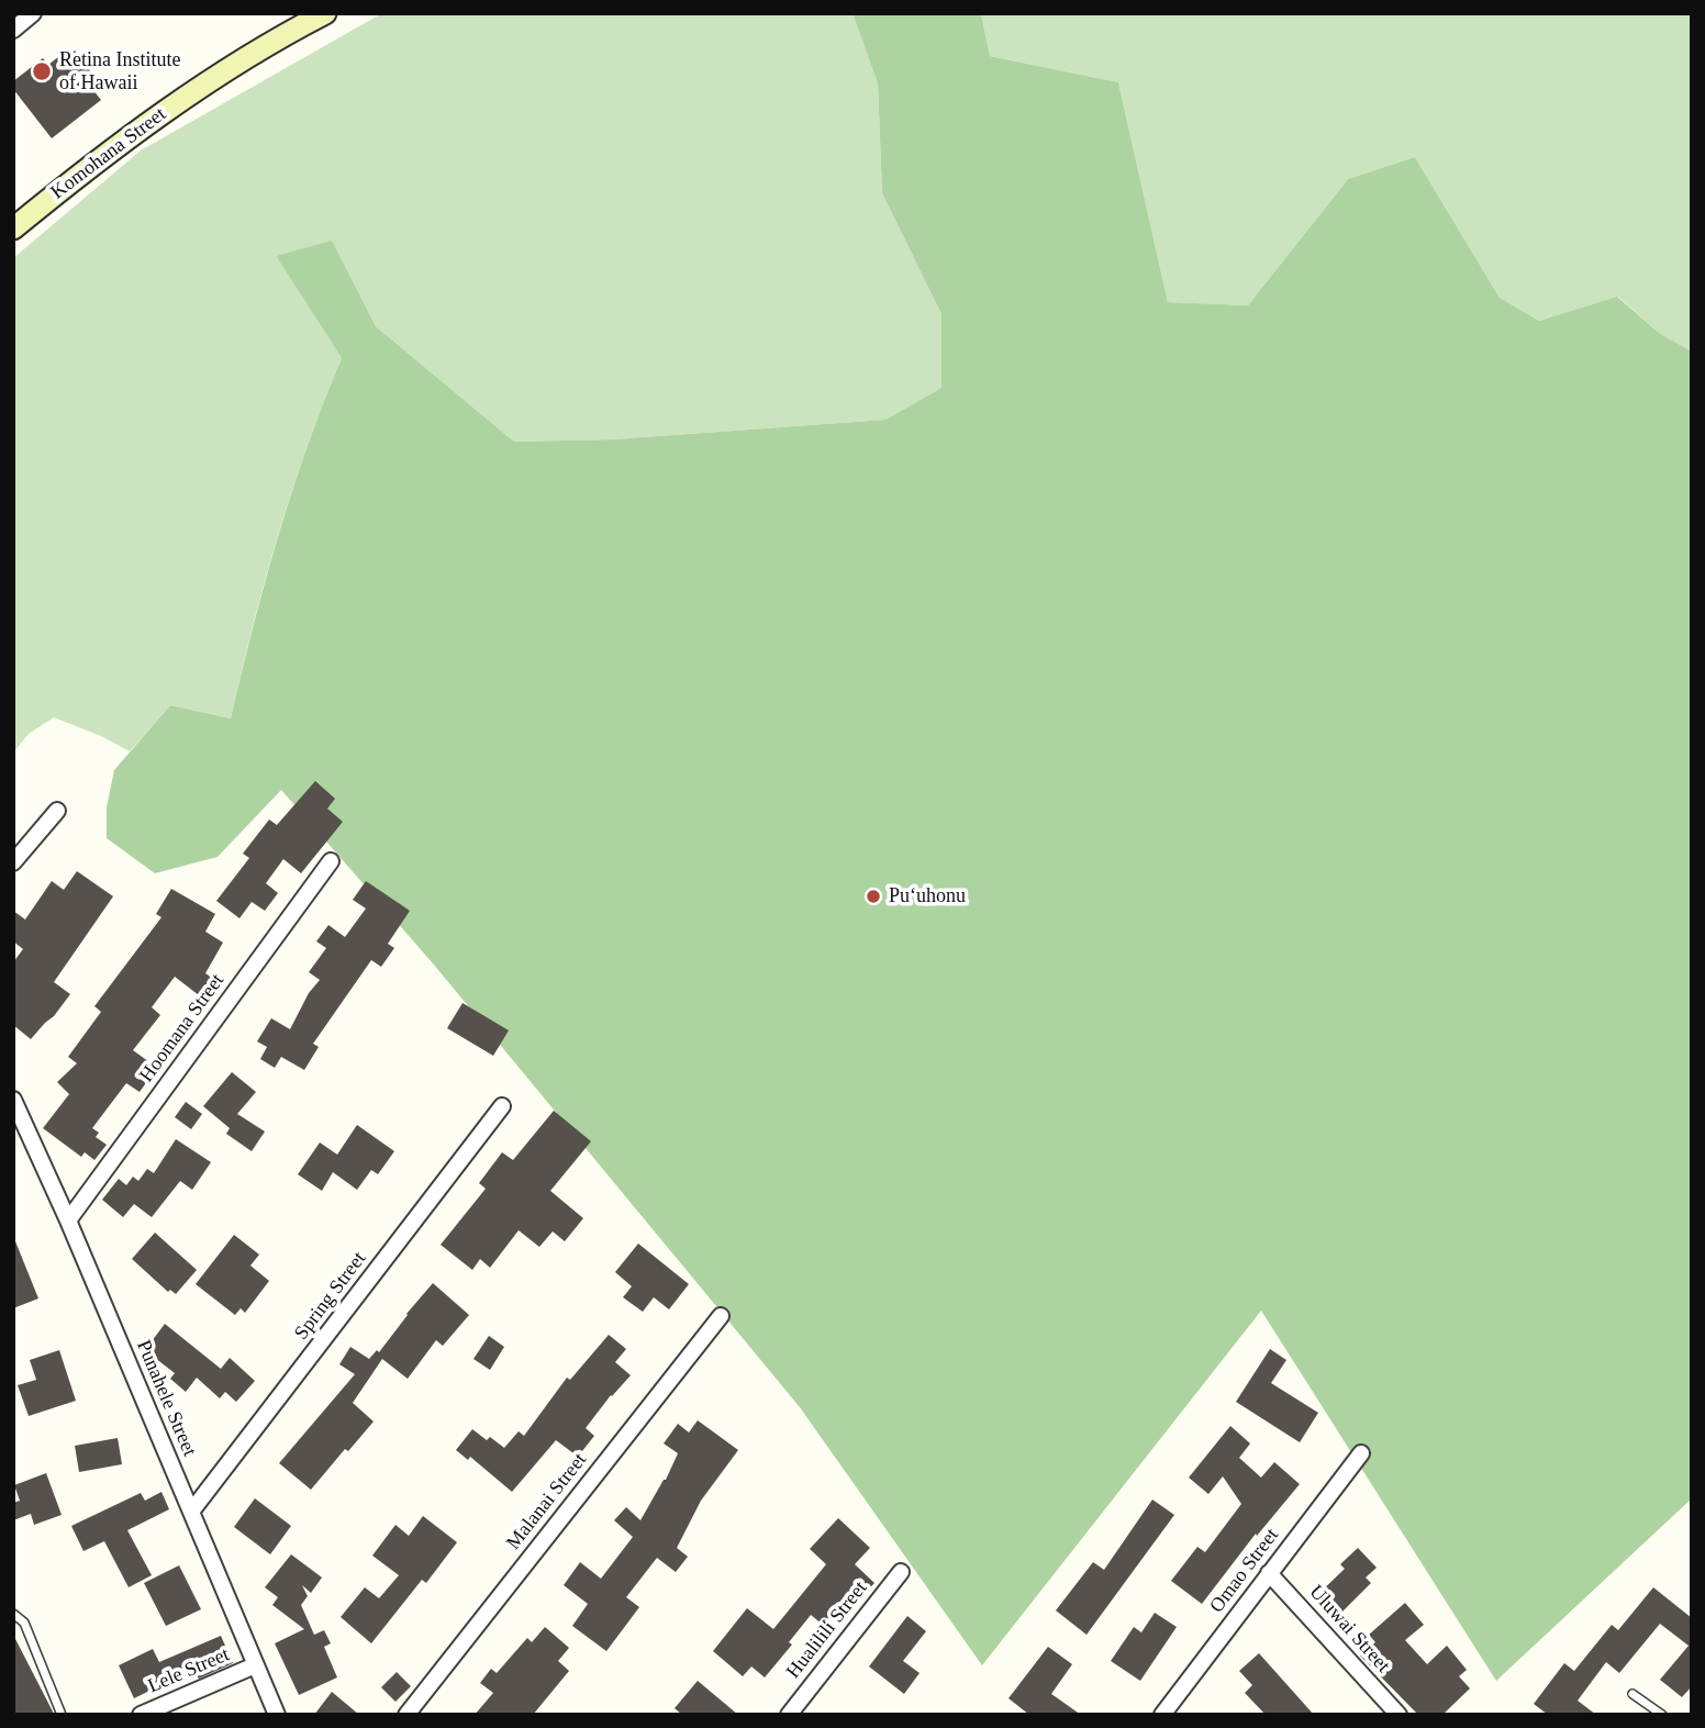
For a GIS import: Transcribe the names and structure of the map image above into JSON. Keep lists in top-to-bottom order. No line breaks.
{"streets":{"main road":["Komohana Street"],"street":["Hoomana Street","Spring Street","Punahele Street","Malanai Street","Omao Street","Uluwai Street","Hualilili Street","Lele Street"]},"crossings":[["Hoomana Street","Punahele Street"],["Spring Street","Punahele Street"],["Punahele Street","Lele Street"],["Omao Street","Uluwai Street"]],"places":["Retina Institute of Hawaii","Puʻuhonu"]}
